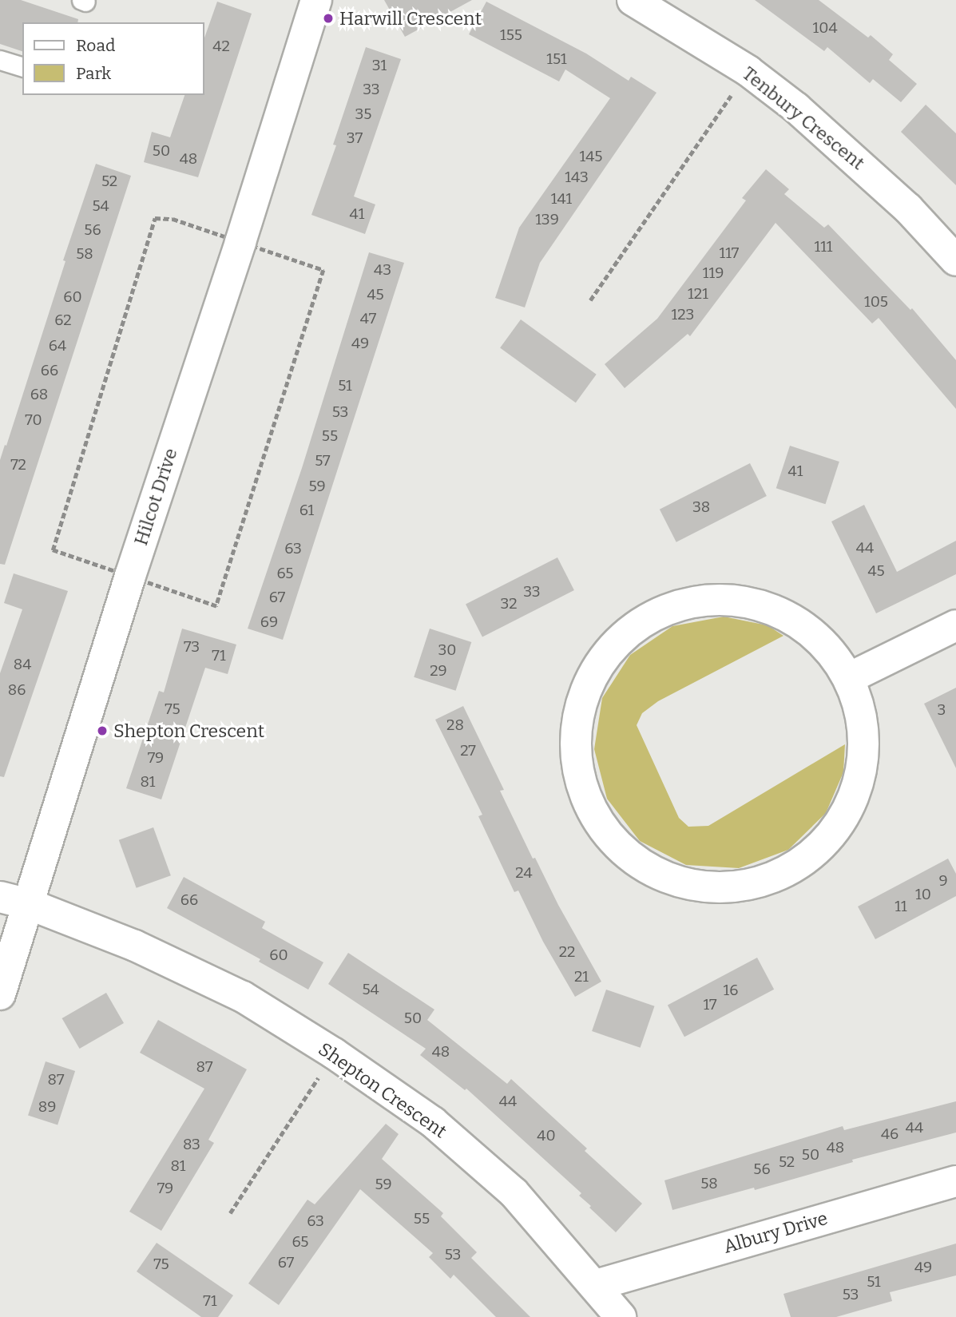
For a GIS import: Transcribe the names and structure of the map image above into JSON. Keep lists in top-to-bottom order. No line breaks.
{"streets":{"street":["Tenbury Crescent","Hilcot Drive","Shepton Crescent","Albury Drive"]},"crossings":[["Hilcot Drive","Shepton Crescent"],["Shepton Crescent","Albury Drive"]],"places":["Harwill Crescent","Shepton Crescent"],"house_numbers":["104","155","42","151","31","33","35","37","50","145","48","143","52","141","54","41","139","56","111","117","58","43","119","121","45","60","105","123","47","62","49","64","66","51","68","53","70","55","57","72","41","59","38","61","44","63","45","65","33","67","32","69","73","30","71","84","29","86","75","3","28","27","79","81","24","9","10","66","11","22","60","21","54","16","17","50","48","87","87","44","89","44","46","40","83","48","50","52","81","56","58","59","79","55","63","65","53","67","75","49","51","53","71"],"legend":["Road","Park"]}
